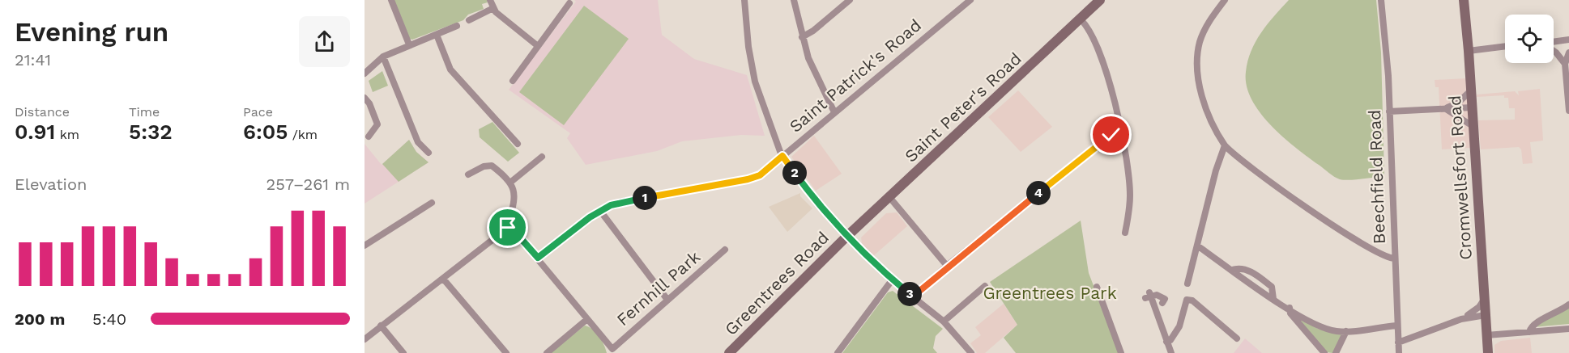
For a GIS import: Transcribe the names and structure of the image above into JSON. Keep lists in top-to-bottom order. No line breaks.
{"streets":{"main road":["Saint Peter's Road","Cromwellsfort Road","Greentrees Road"],"street":["Saint Patrick's Road","Beechfield Road","Fernhill Park"]},"crossings":[["Saint Peter's Road","Greentrees Road"]],"parks":["Greentrees Park"],"page":{"heading":["Evening run","21:41"],"stats":[["Distance","0.91 km"],["Time","5:32"],["Pace","6:05 /km"]],"pins":["2","4","1","3"],"chart":["Elevation","257–261 m"],"list":[{"name":"200 m","note":"5:40"}]}}
